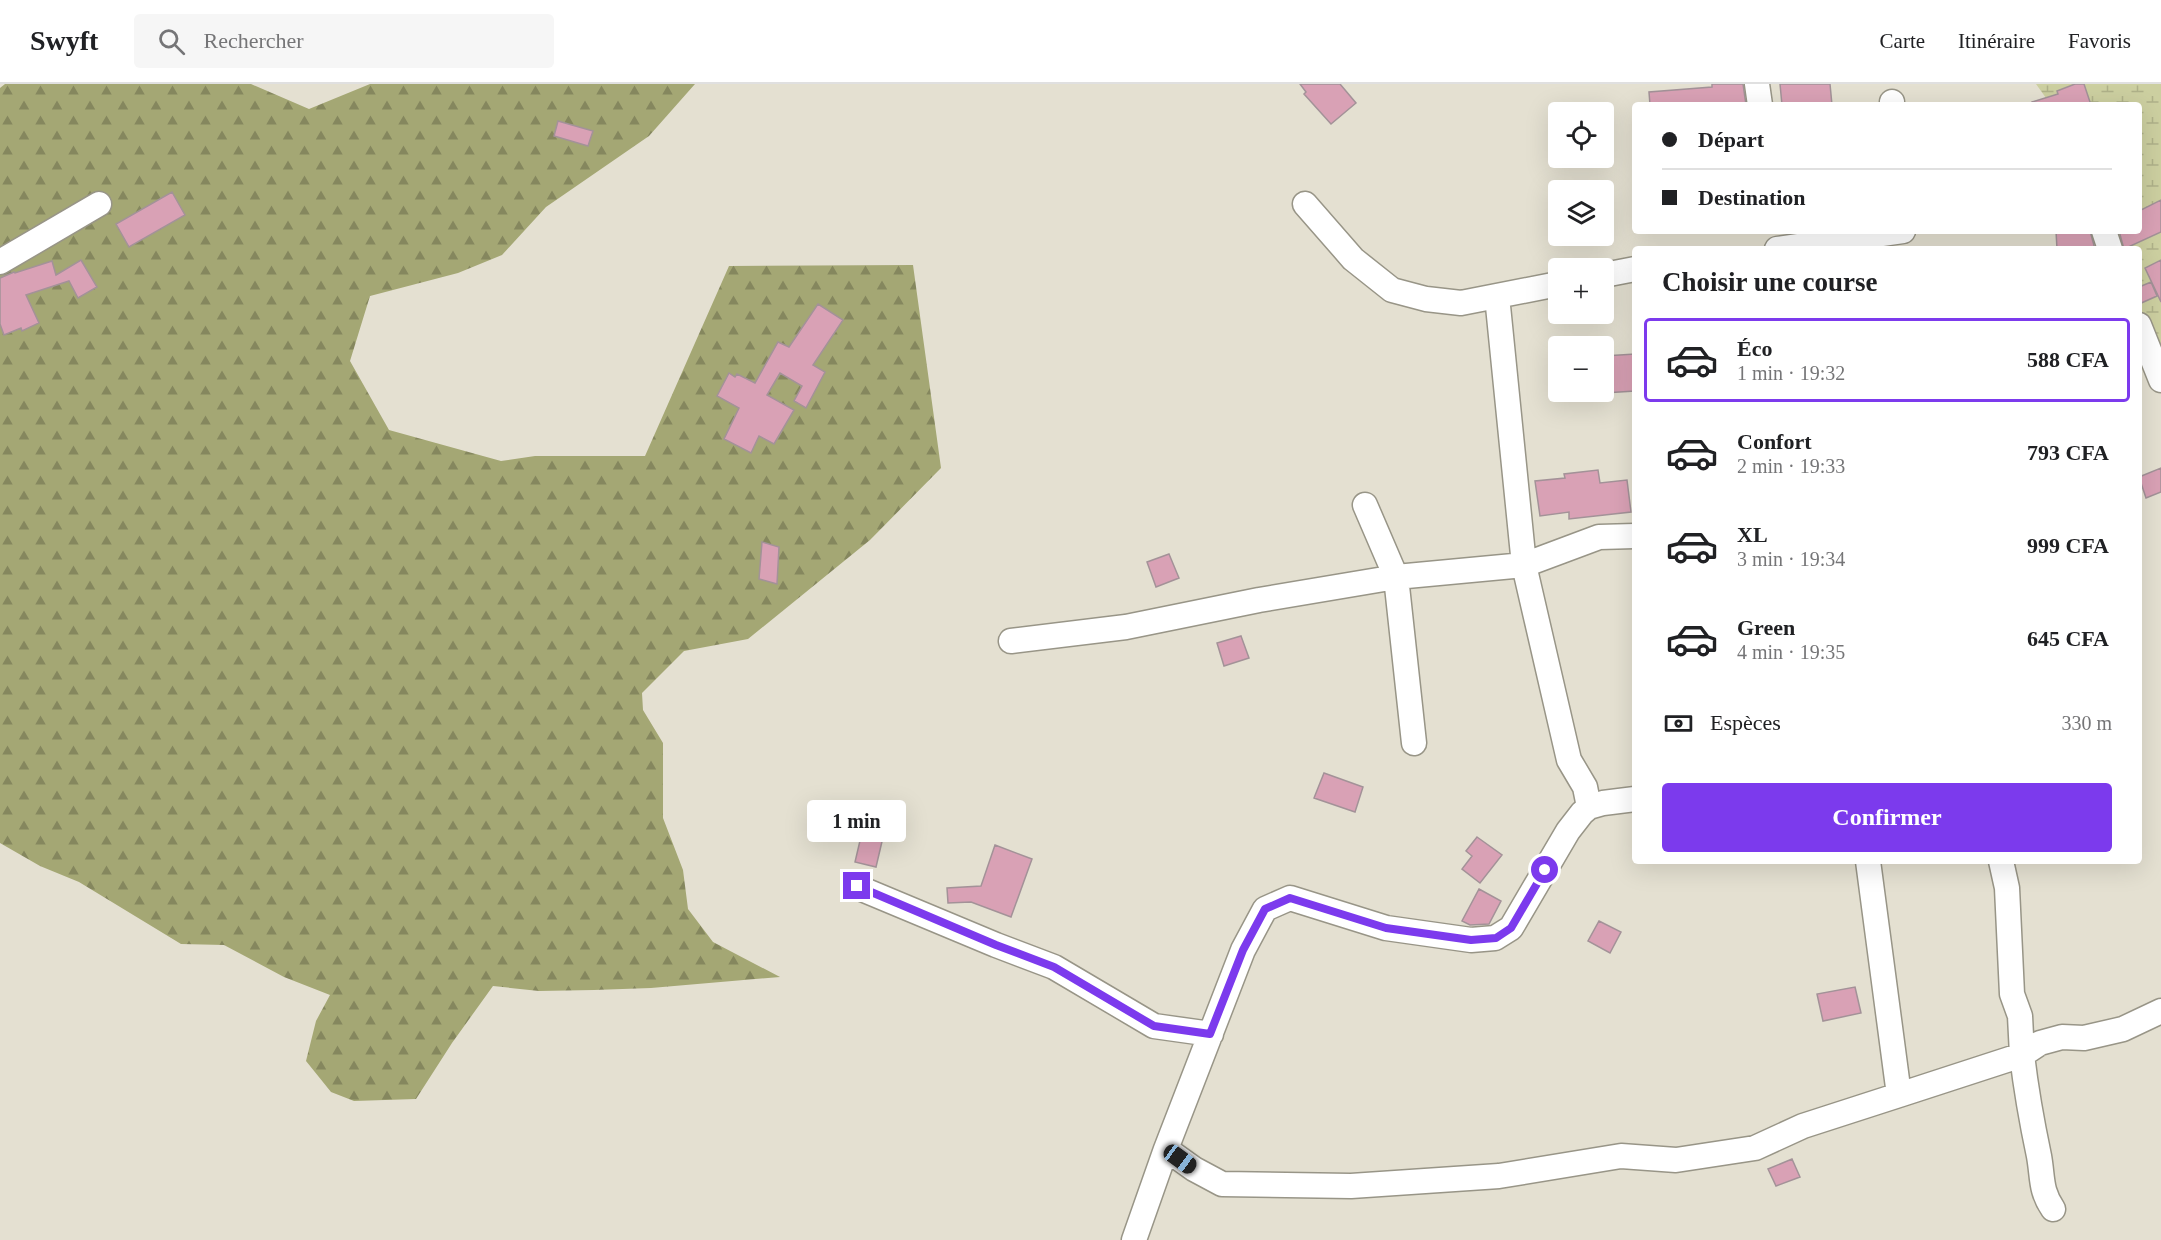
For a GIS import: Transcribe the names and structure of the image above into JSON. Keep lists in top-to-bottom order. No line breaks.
{"page":{"header":"Swyft","search":"Rechercher","nav":["Carte","Itinéraire","Favoris"],"map_buttons":["+","−"],"banner":["Départ","Destination"],"heading":"Choisir une course","list":[{"name":"Éco","note":"1 min · 19:32","value":"588 CFA"},{"name":"Confort","note":"2 min · 19:33","value":"793 CFA"},{"name":"XL","note":"3 min · 19:34","value":"999 CFA"},{"name":"Green","note":"4 min · 19:35","value":"645 CFA"}],"pay":["Espèces","330 m"],"buttons":"Confirmer","bubble":"1 min"}}
